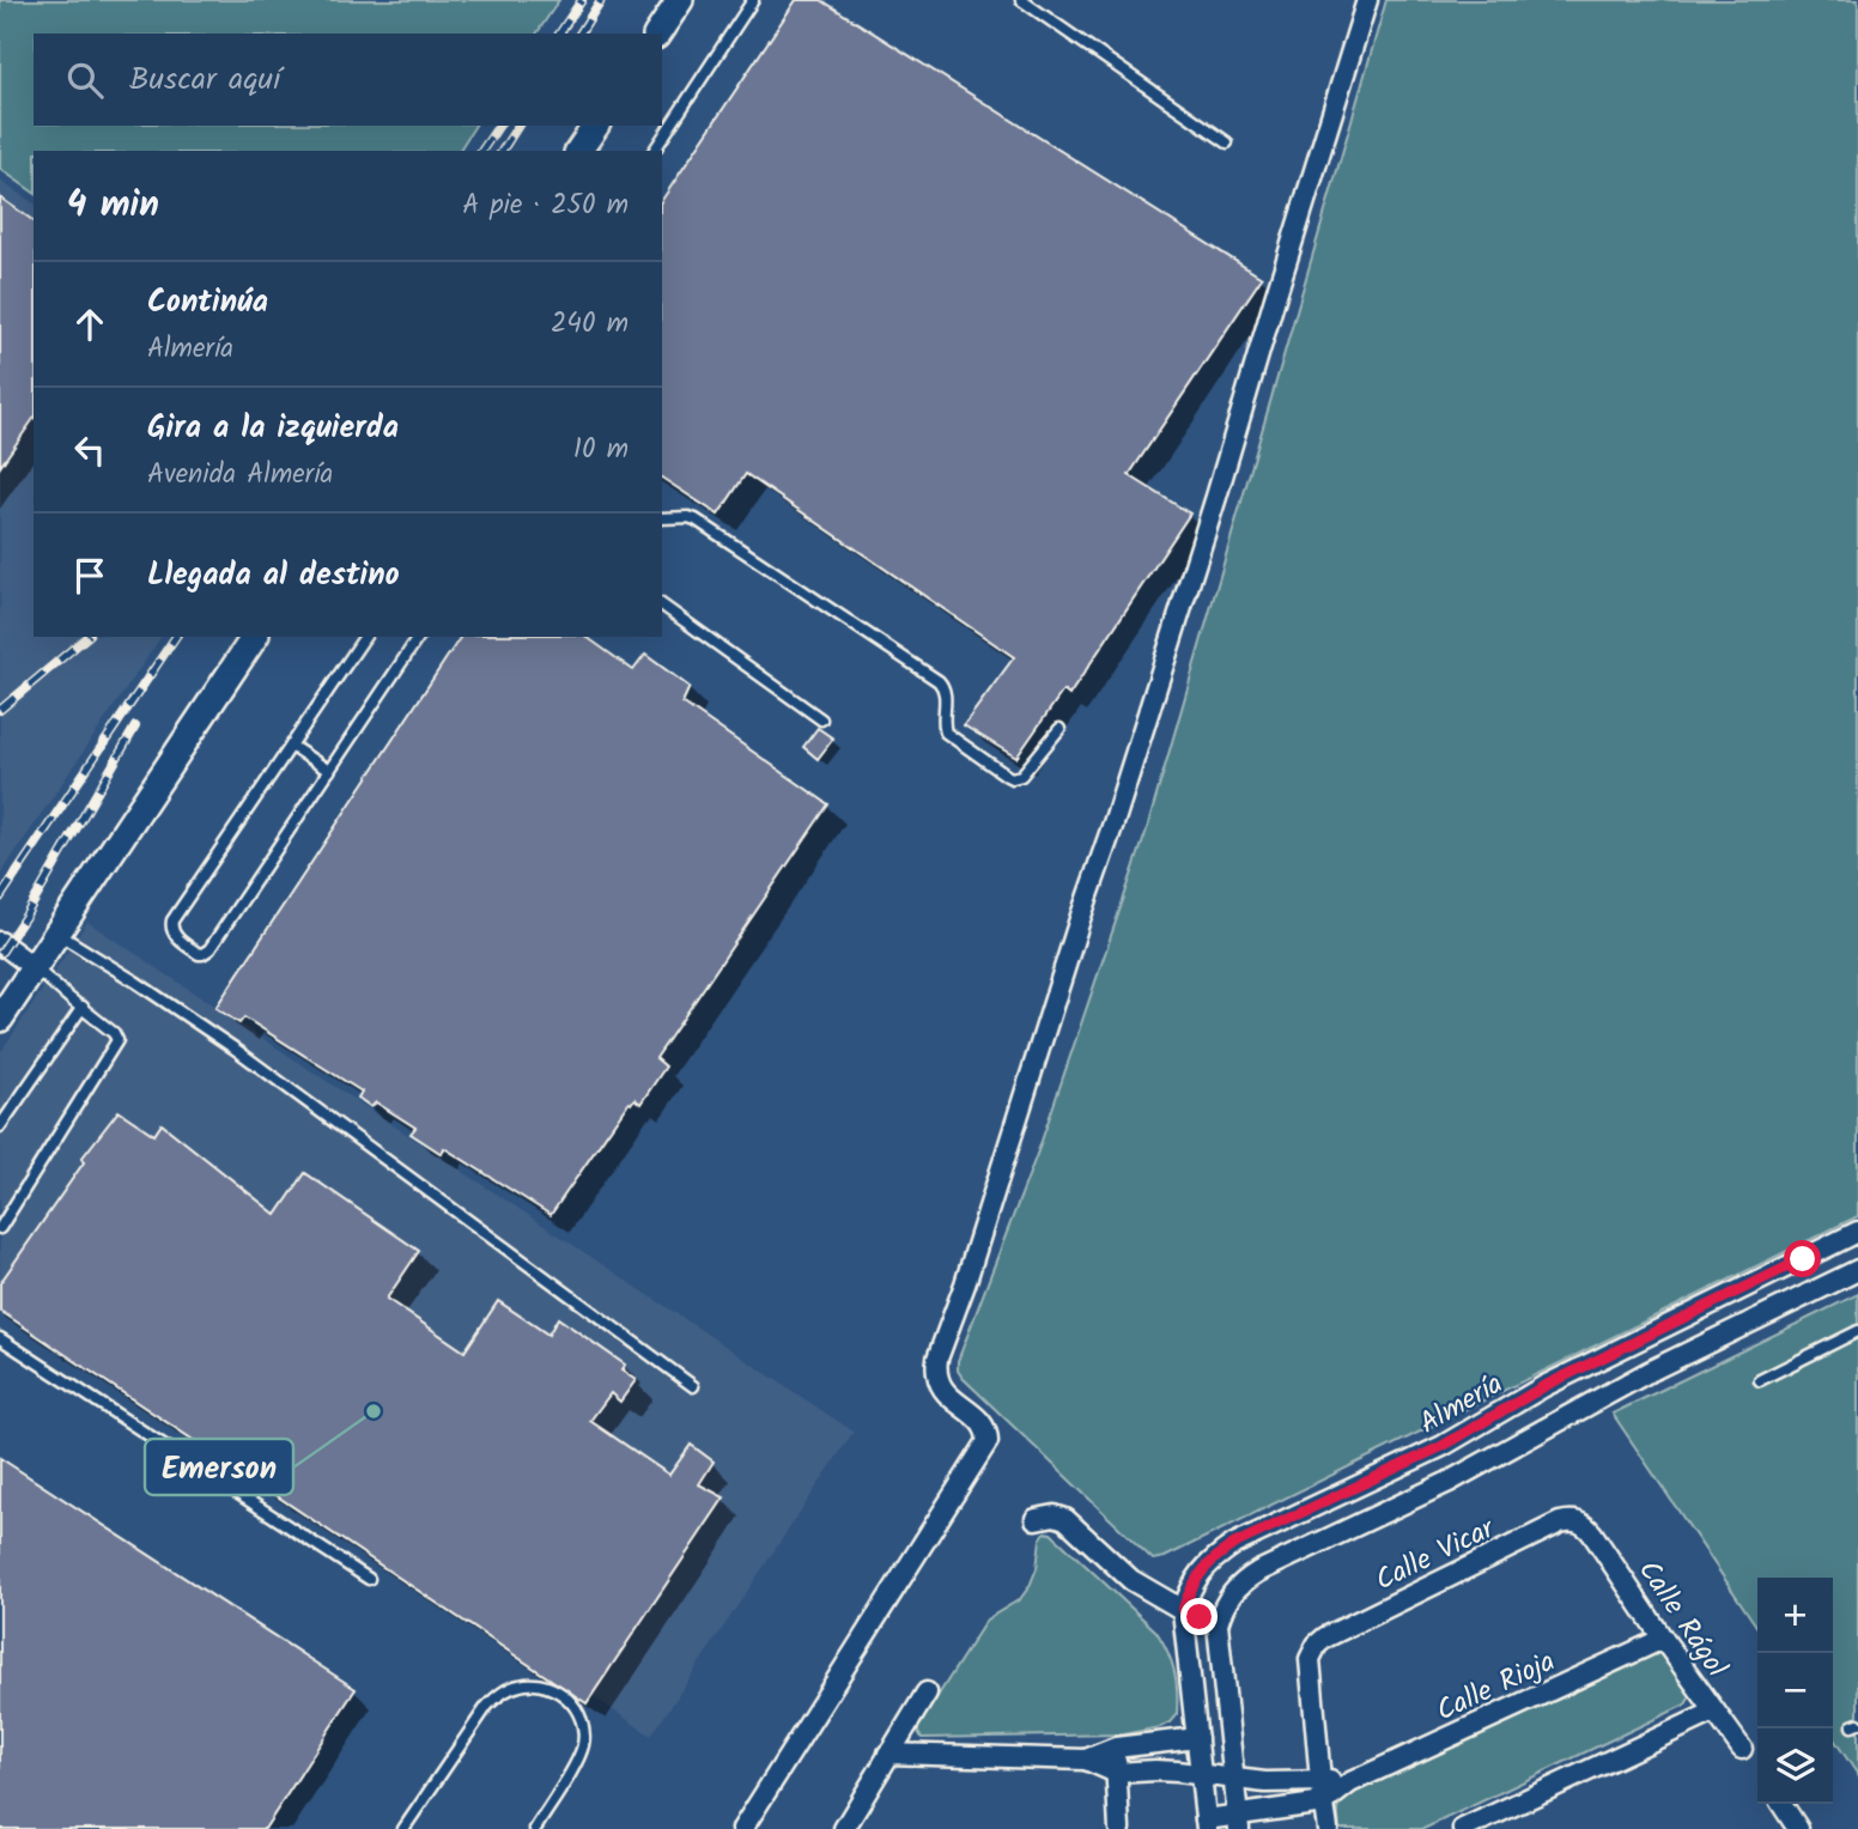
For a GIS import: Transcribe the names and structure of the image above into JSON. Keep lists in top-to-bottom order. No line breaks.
{"streets":{"street":["Almería","Calle Vicar","Calle Rágol","Calle Rioja"]},"crossings":[["Calle Vicar","Calle Rágol"],["Calle Vicar","Calle Rioja"],["Calle Rágol","Calle Rioja"]],"places":["Emerson"],"page":{"search":"Buscar aquí","heading":["4 min","A pie · 250 m"],"list":[["Continúa","Almería","240 m"],["Gira a la izquierda","Avenida Almería","10 m"],"Llegada al destino"],"map_buttons":["+","−"]}}
